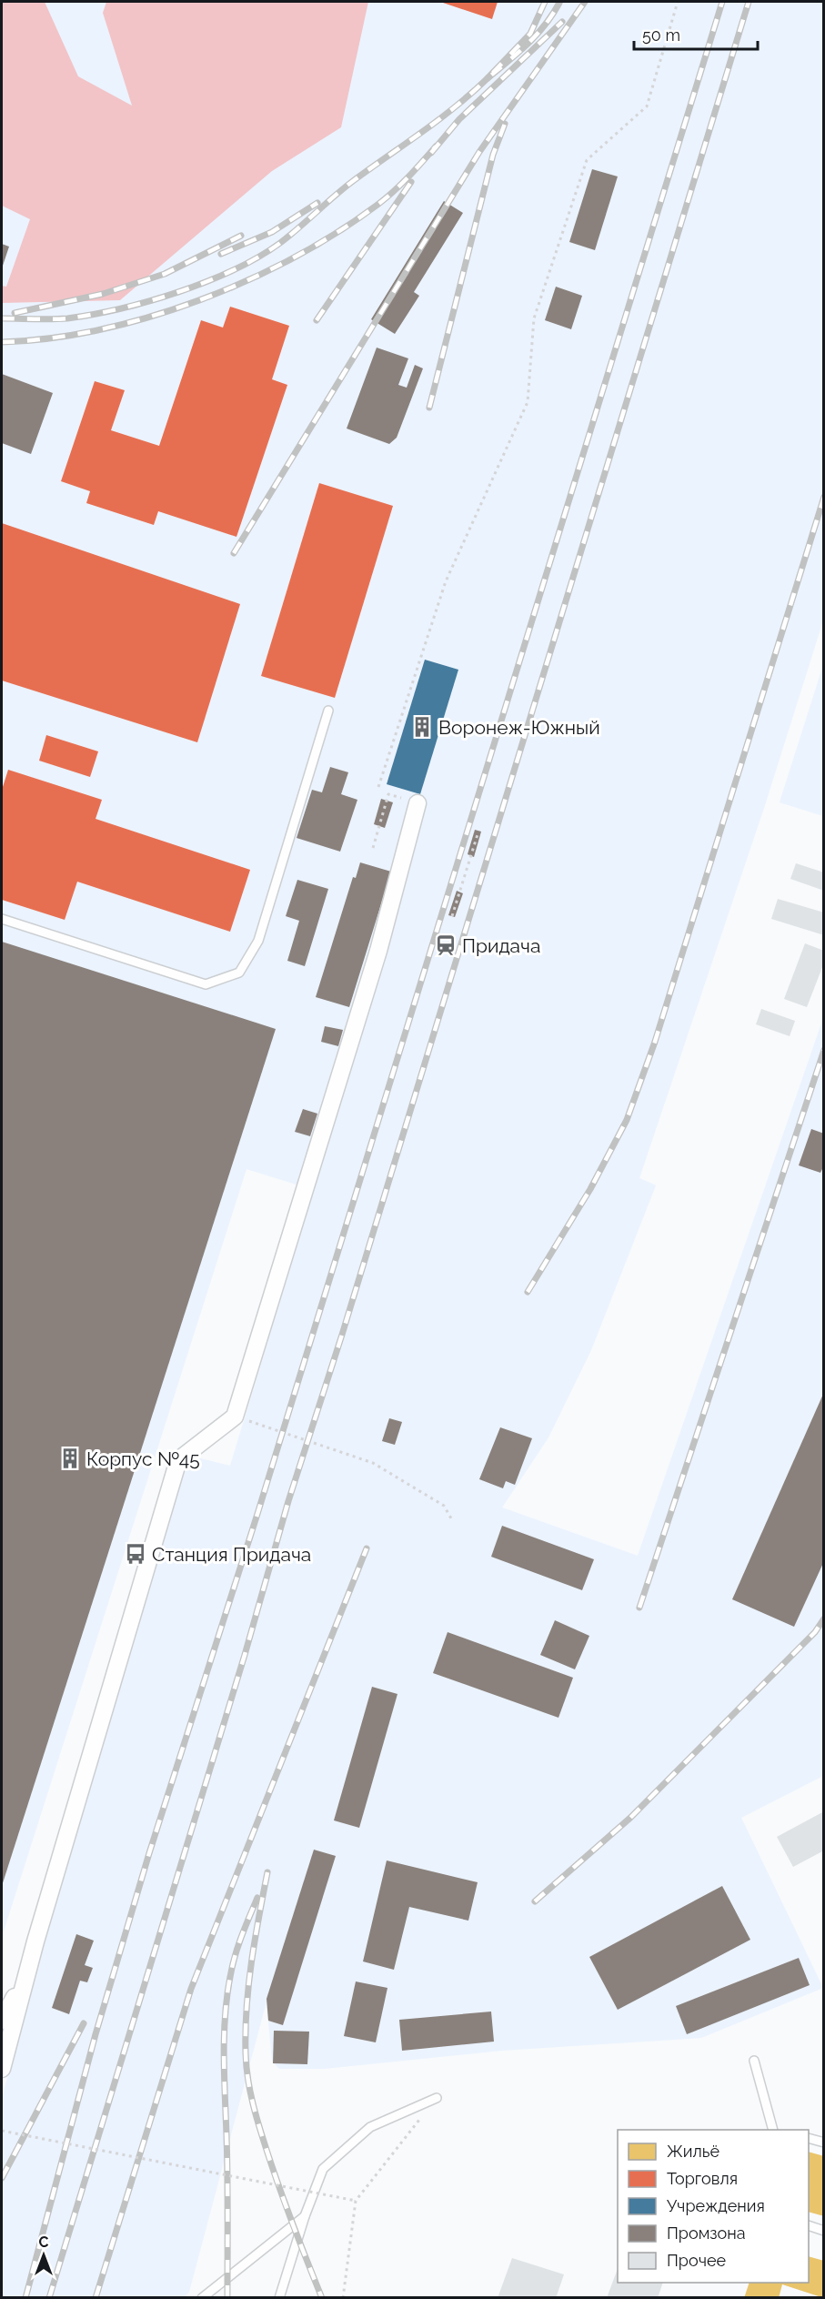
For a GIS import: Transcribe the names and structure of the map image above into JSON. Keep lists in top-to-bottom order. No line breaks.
{"places":{"building":["Воронеж-Южный","Корпус №45"],"station":["Придача"],"bus stop":["Станция Придача"]},"legend":["Жильё","Торговля","Учреждения","Промзона","Прочее"],"scale_bar":"50 m","north":"top"}
